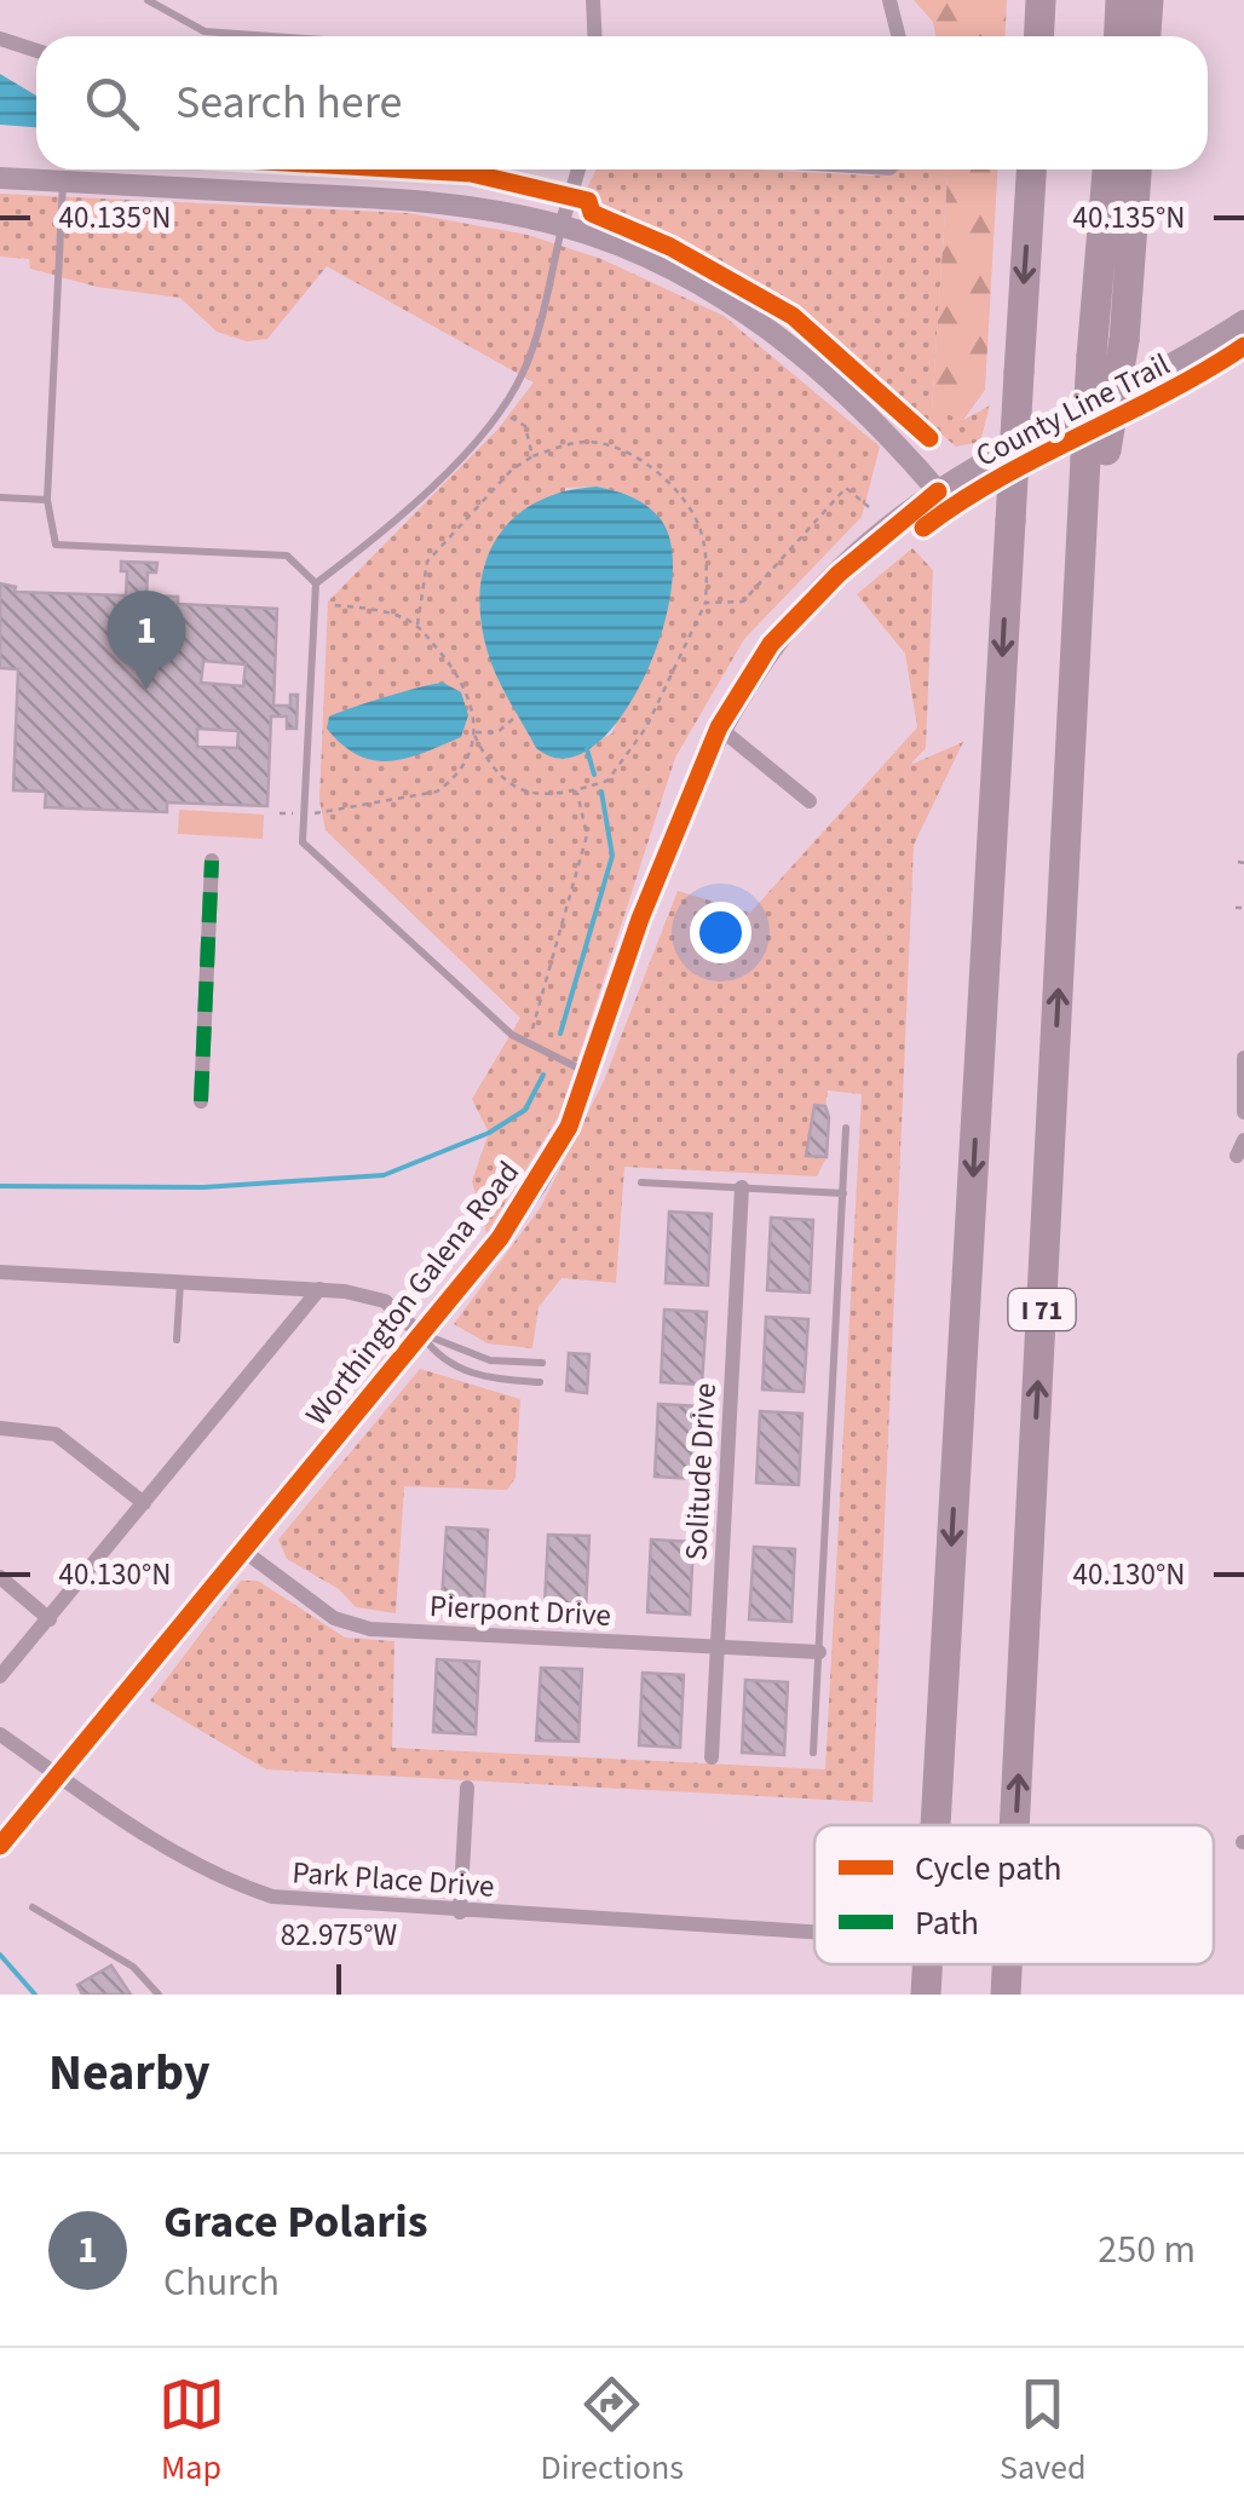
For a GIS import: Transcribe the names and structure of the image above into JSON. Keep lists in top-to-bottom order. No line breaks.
{"streets":{"highway":["I 71"],"street":["Worthington Galena Road","Solitude Drive","Pierpont Drive","Park Place Drive"],"cycle path":["County Line Trail"]},"crossings":[["Worthington Galena Road","Pierpont Drive"],["Worthington Galena Road","Park Place Drive"],["Solitude Drive","Pierpont Drive"]],"legend":["Cycle path","Path"],"page":{"search":"Search here","pins":"1","heading":"Nearby","list":[{"mark":"1","name":"Grace Polaris","note":"Church","value":"250 m"}],"nav":["Map","Directions","Saved"]},"coordinates":["40.135°N","40.130°N","82.975°W"]}
